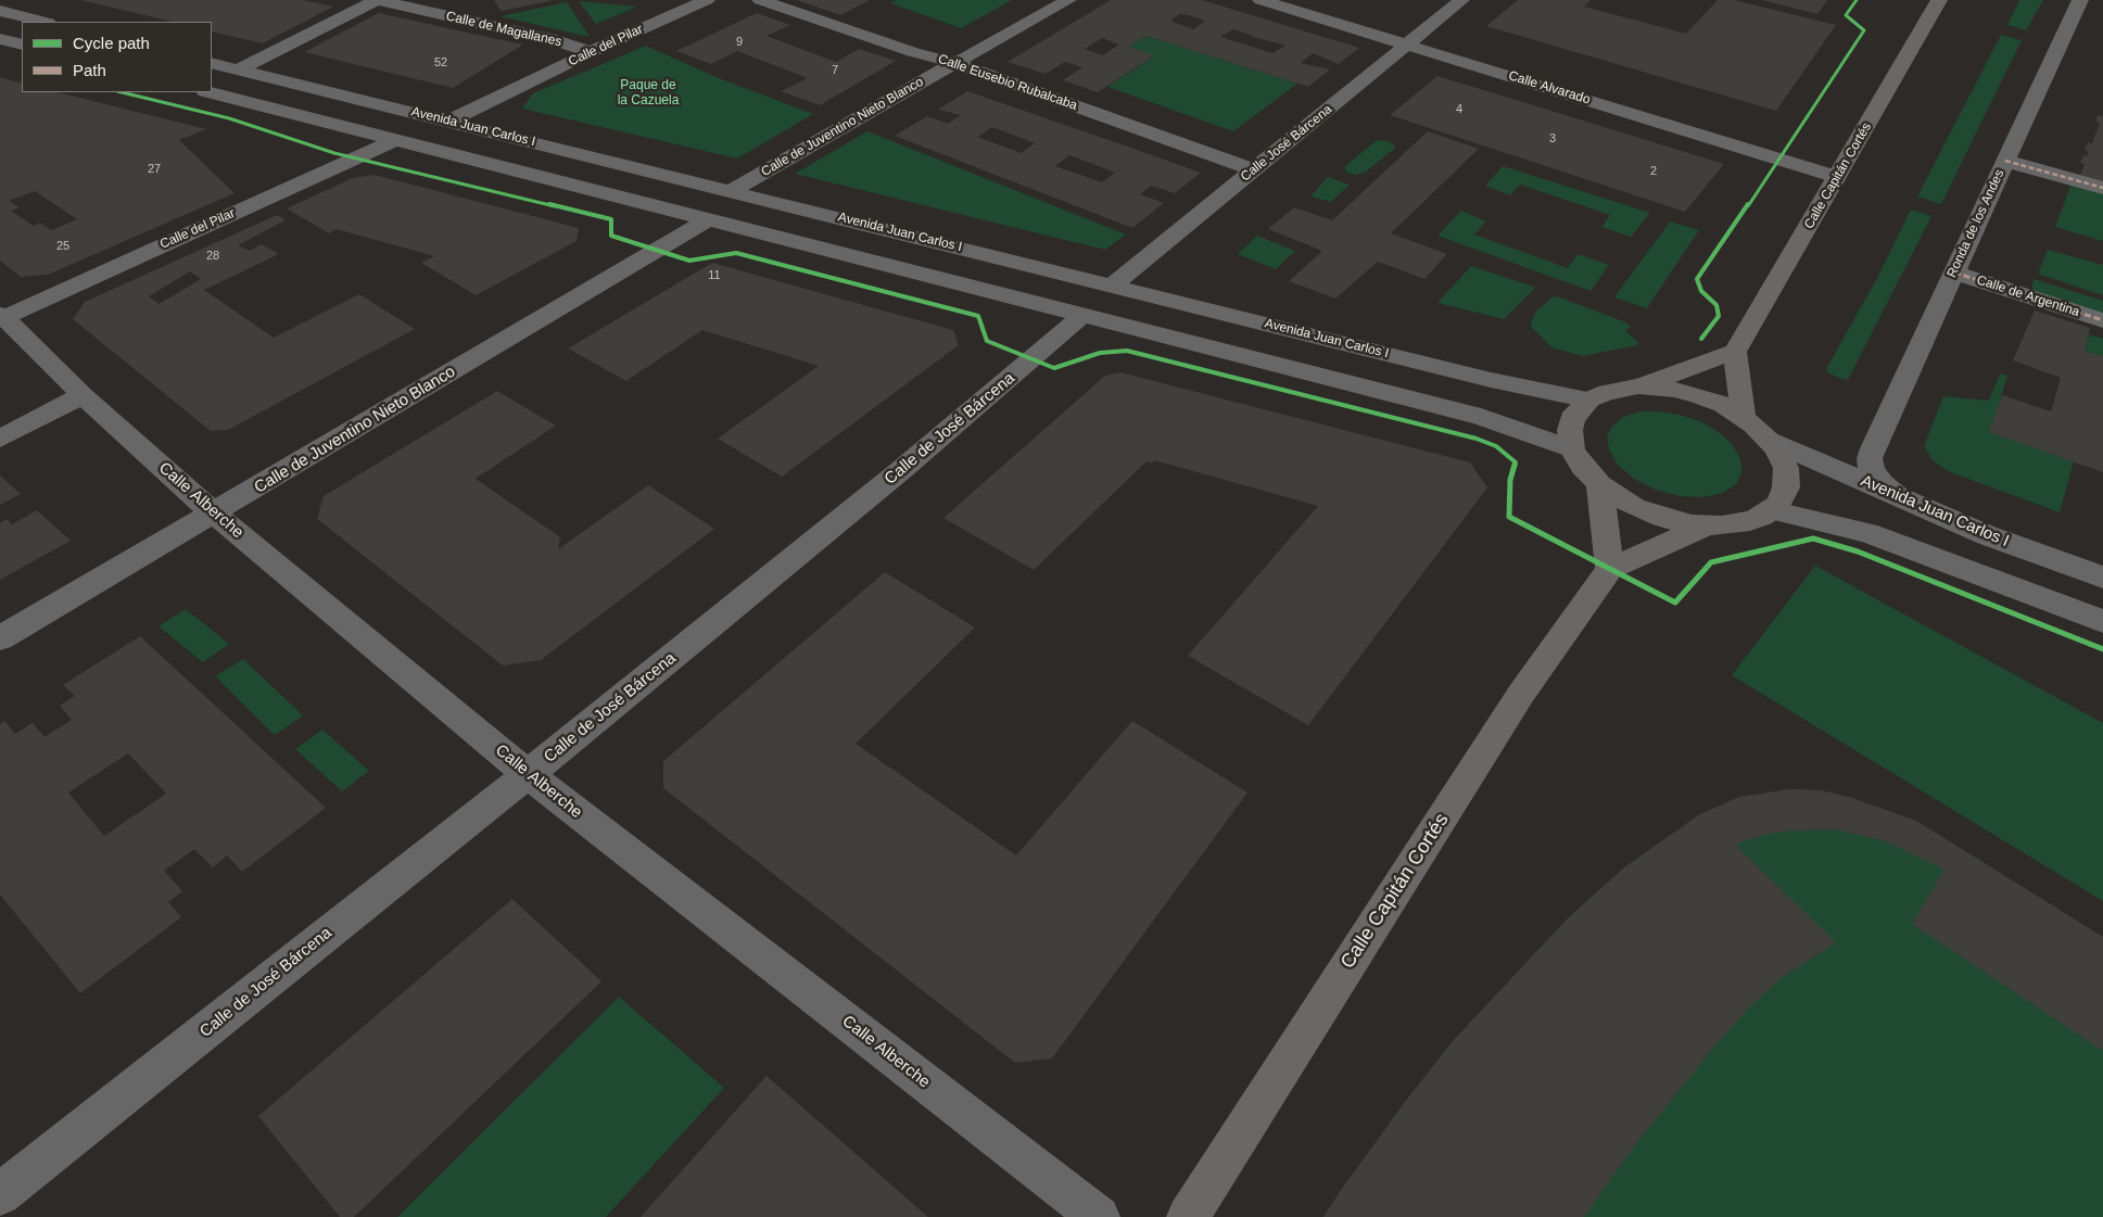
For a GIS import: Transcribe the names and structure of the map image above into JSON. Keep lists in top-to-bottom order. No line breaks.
{"streets":{"main road":["Calle Capitán Cortés"],"street":["Calle de Magallanes","Calle del Pilar","Calle Eusebio Rubalcaba","Calle Alvarado","Avenida Juan Carlos I","Calle de Juventino Nieto Blanco","Calle José Bárcena","Ronda de los Andes","Calle de Argentina","Calle de José Bárcena","Calle Alberche"]},"crossings":[["Calle de Magallanes","Calle del Pilar"],["Calle de Magallanes","Avenida Juan Carlos I"],["Calle del Pilar","Avenida Juan Carlos I"],["Calle del Pilar","Calle Alberche"],["Calle Eusebio Rubalcaba","Calle de Juventino Nieto Blanco"],["Calle Eusebio Rubalcaba","Calle José Bárcena"],["Calle Alvarado","Calle José Bárcena"],["Calle Alvarado","Calle Capitán Cortés"],["Avenida Juan Carlos I","Calle de Juventino Nieto Blanco"],["Avenida Juan Carlos I","Calle José Bárcena"],["Avenida Juan Carlos I","Ronda de los Andes"],["Avenida Juan Carlos I","Calle de José Bárcena"],["Calle de Juventino Nieto Blanco","Calle Alberche"],["Ronda de los Andes","Calle de Argentina"],["Calle de José Bárcena","Calle Alberche"]],"parks":["Paque de la Cazuela"],"house_numbers":["9","52","7","4","3","27","2","25","28","11"],"legend":["Cycle path","Path"]}
